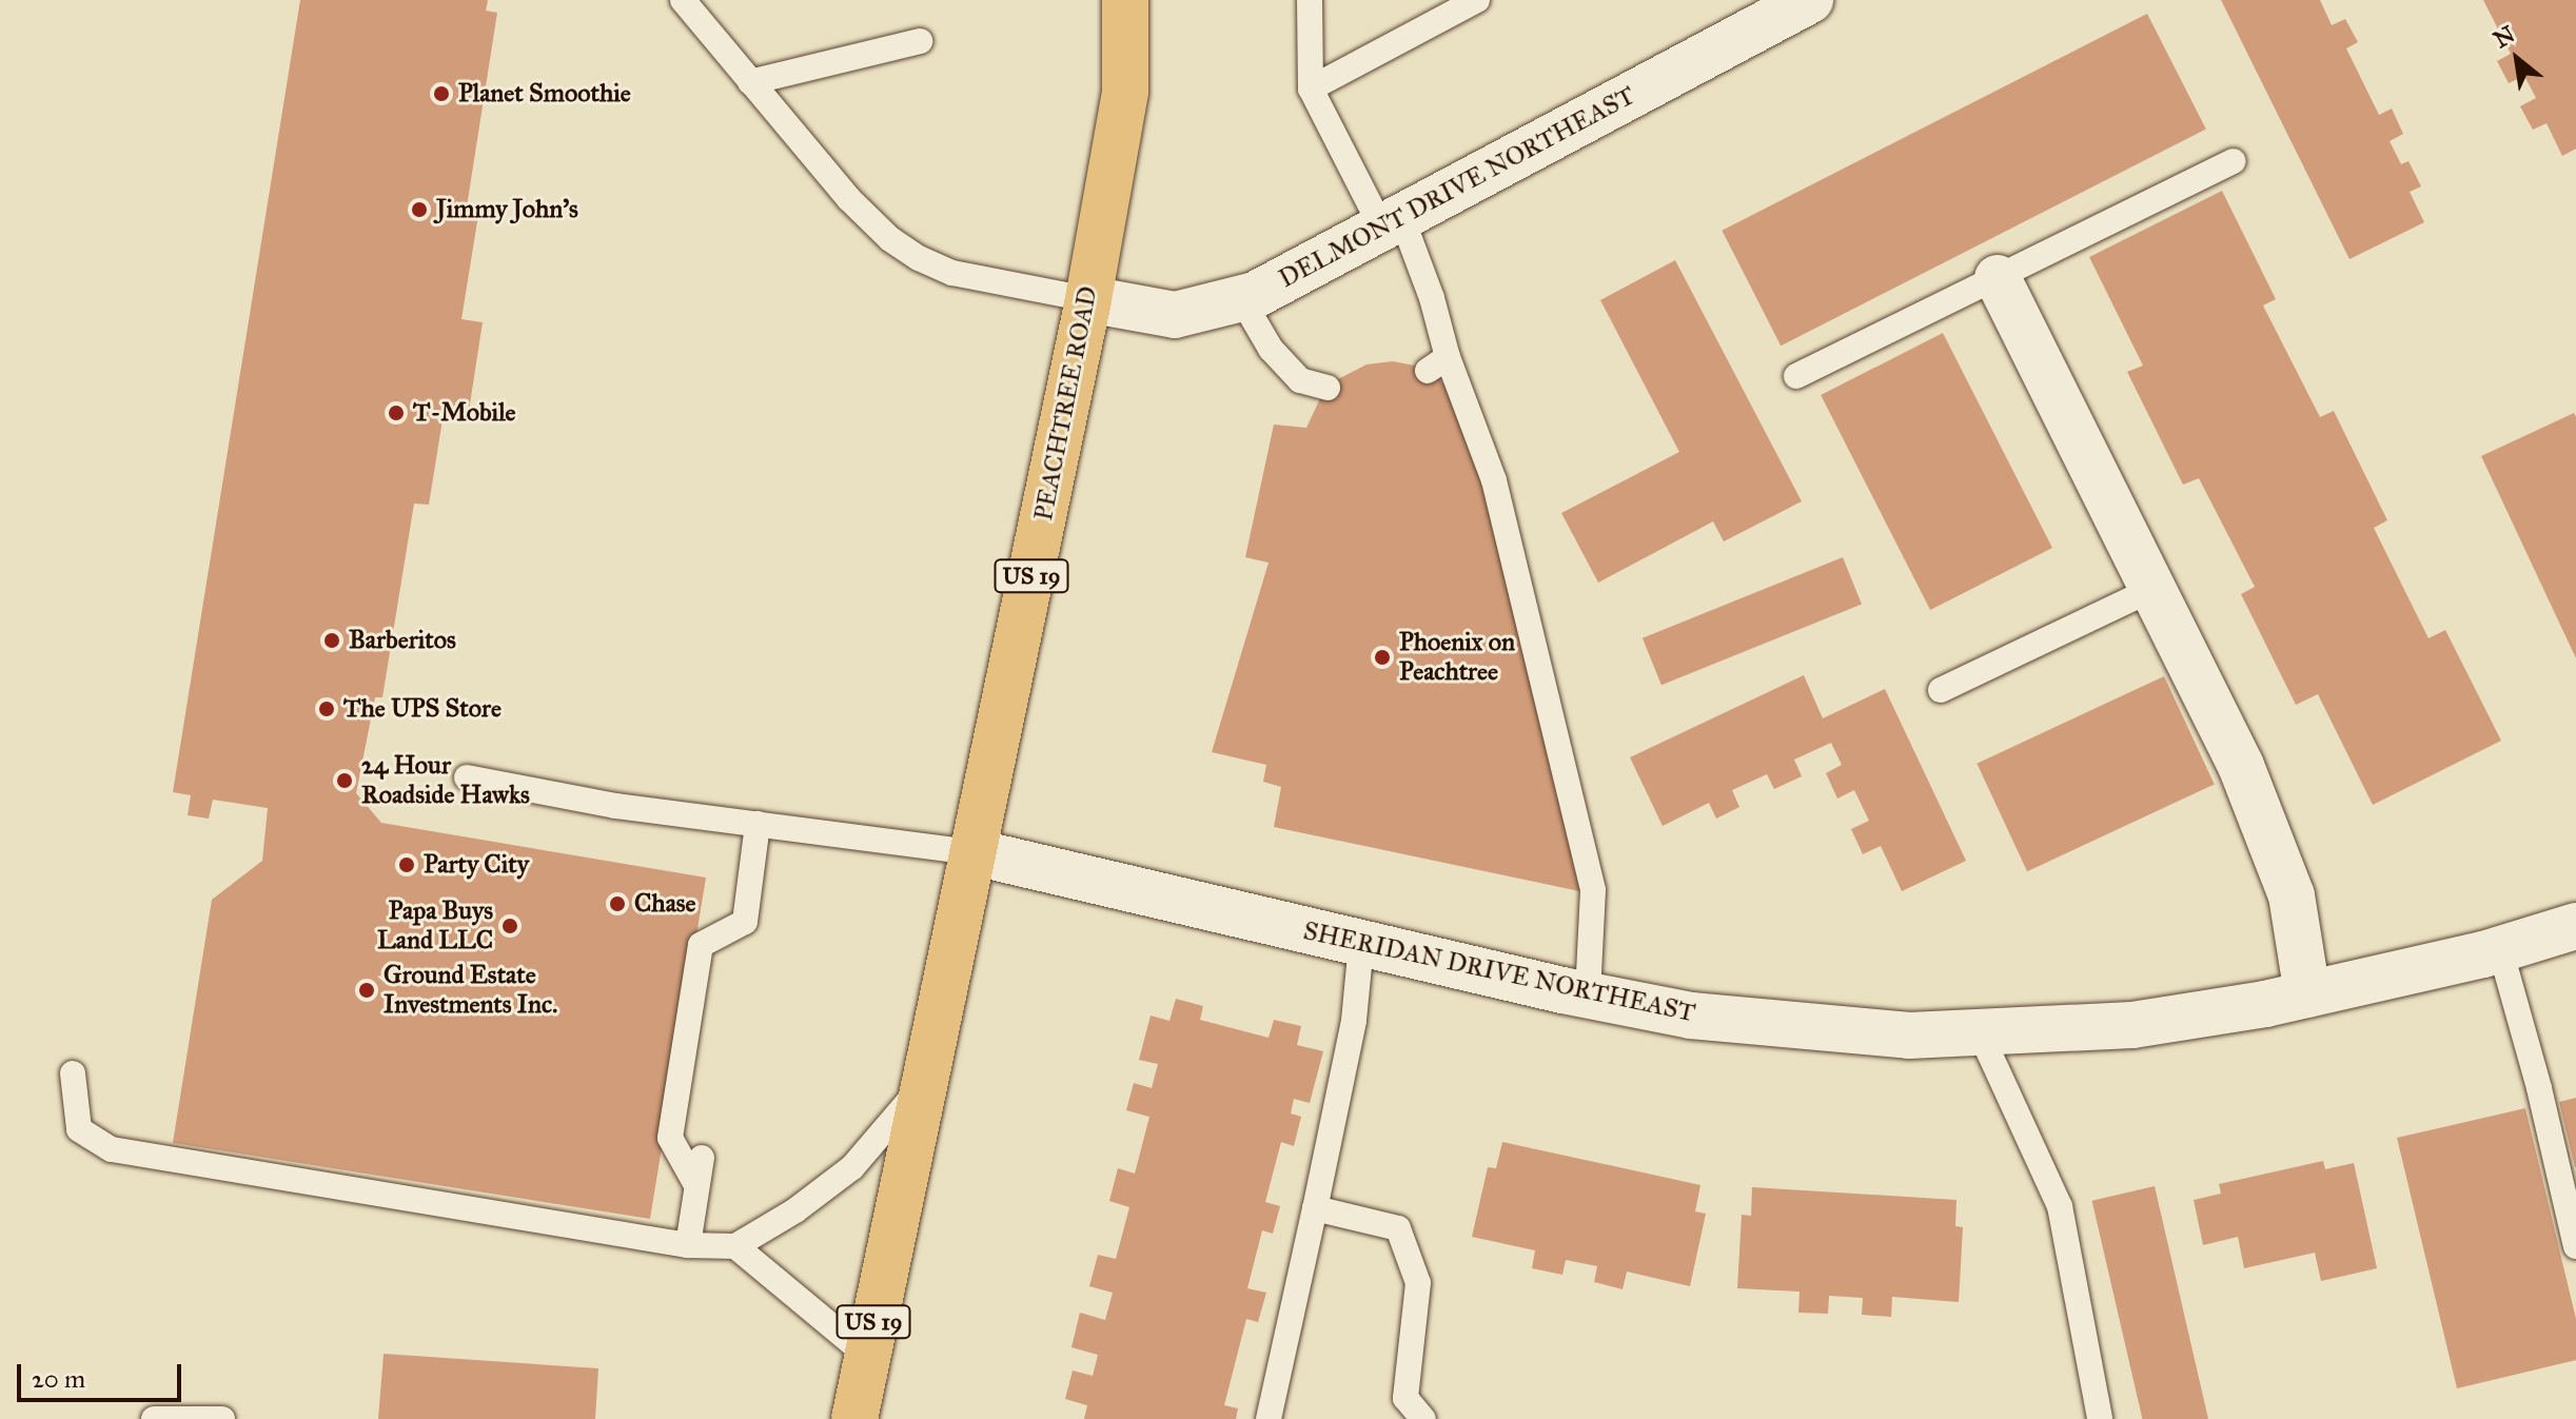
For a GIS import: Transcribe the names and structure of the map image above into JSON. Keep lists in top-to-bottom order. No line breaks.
{"streets":{"highway":["PEACHTREE ROAD","US 19"],"street":["DELMONT DRIVE NORTHEAST","SHERIDAN DRIVE NORTHEAST"]},"crossings":[["DELMONT DRIVE NORTHEAST","PEACHTREE ROAD"],["PEACHTREE ROAD","US 19"],["PEACHTREE ROAD","SHERIDAN DRIVE NORTHEAST"],["US 19","SHERIDAN DRIVE NORTHEAST"]],"places":["Planet Smoothie","Jimmy John's","T-Mobile","Barberitos","Phoenix on Peachtree","The UPS Store","24 Hour Roadside Hawks","Party City","Chase","Papa Buys Land LLC","Ground Estate Investments Inc."],"scale_bar":"20 m","north":"top left"}
